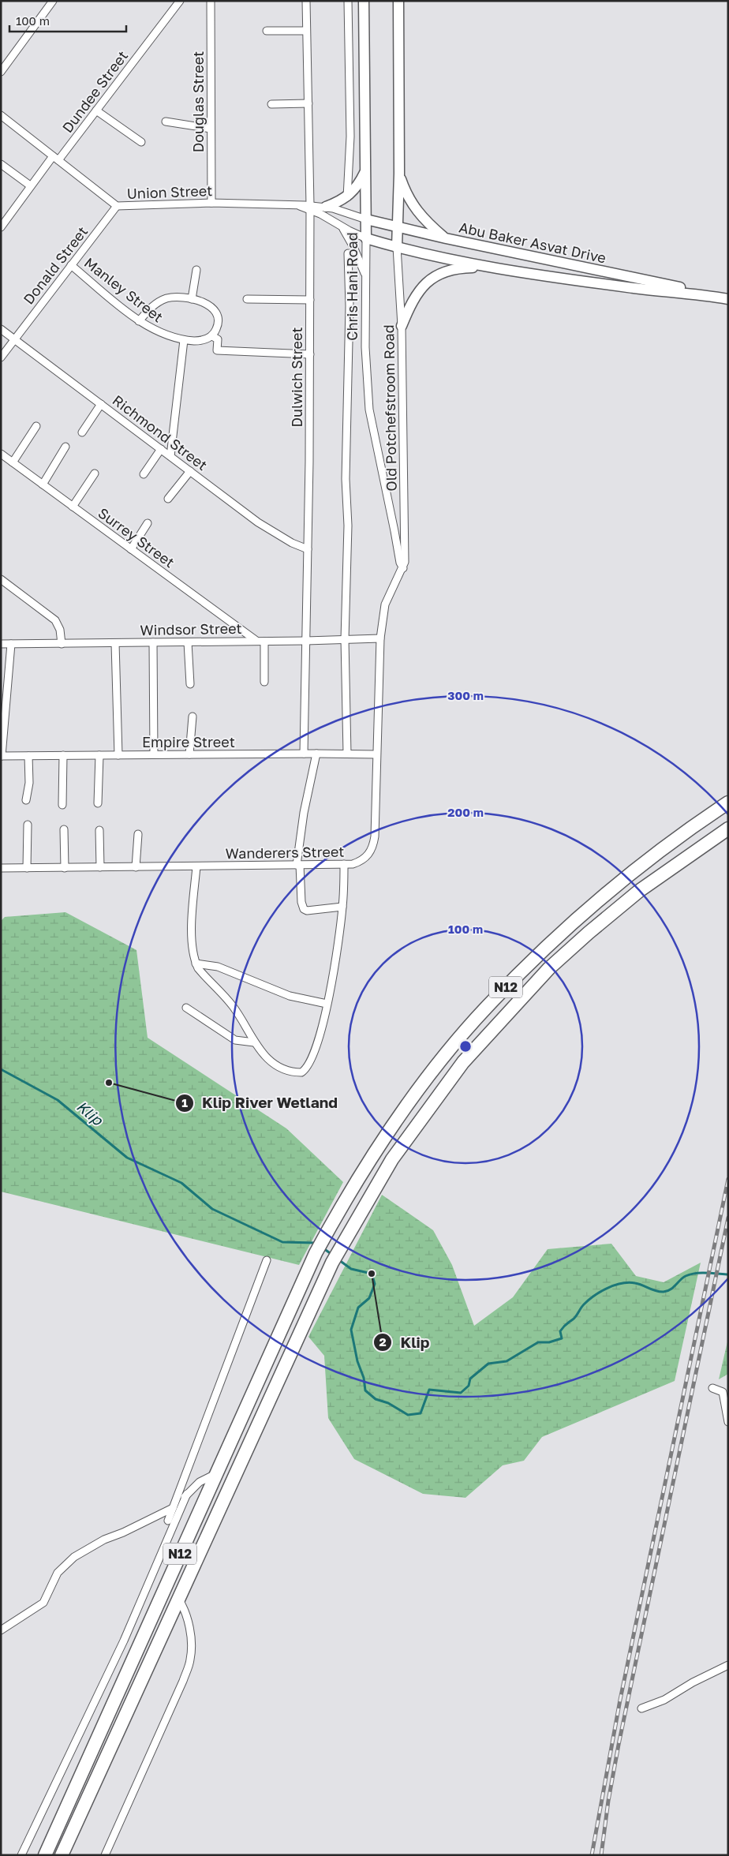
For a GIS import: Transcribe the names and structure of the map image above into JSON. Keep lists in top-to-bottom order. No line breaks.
{"streets":{"highway":["N12"],"main road":["Abu Baker Asvat Drive","Chris Hani Road"],"street":["Dundee Street","Douglas Street","Union Street","Donald Street","Manley Street","Dulwich Street","Old Potchefstroom Road","Richmond Street","Surrey Street","Windsor Street","Empire Street","Wanderers Street"]},"crossings":[["Dundee Street","Union Street"],["Douglas Street","Union Street"],["Union Street","Abu Baker Asvat Drive"],["Union Street","Donald Street"],["Union Street","Chris Hani Road"],["Union Street","Dulwich Street"],["Abu Baker Asvat Drive","Chris Hani Road"],["Abu Baker Asvat Drive","Old Potchefstroom Road"],["Donald Street","Manley Street"],["Donald Street","Richmond Street"],["Chris Hani Road","Old Potchefstroom Road"],["Chris Hani Road","Wanderers Street"],["Dulwich Street","Richmond Street"],["Dulwich Street","Windsor Street"],["Dulwich Street","Empire Street"],["Old Potchefstroom Road","Wanderers Street"],["Surrey Street","Windsor Street"],["Windsor Street","Wanderers Street"],["Empire Street","Wanderers Street"]],"water":["Klip"],"places":["Klip River Wetland","Klip"],"scale_bar":"100 m","rings":["300 m","200 m","100 m"]}
